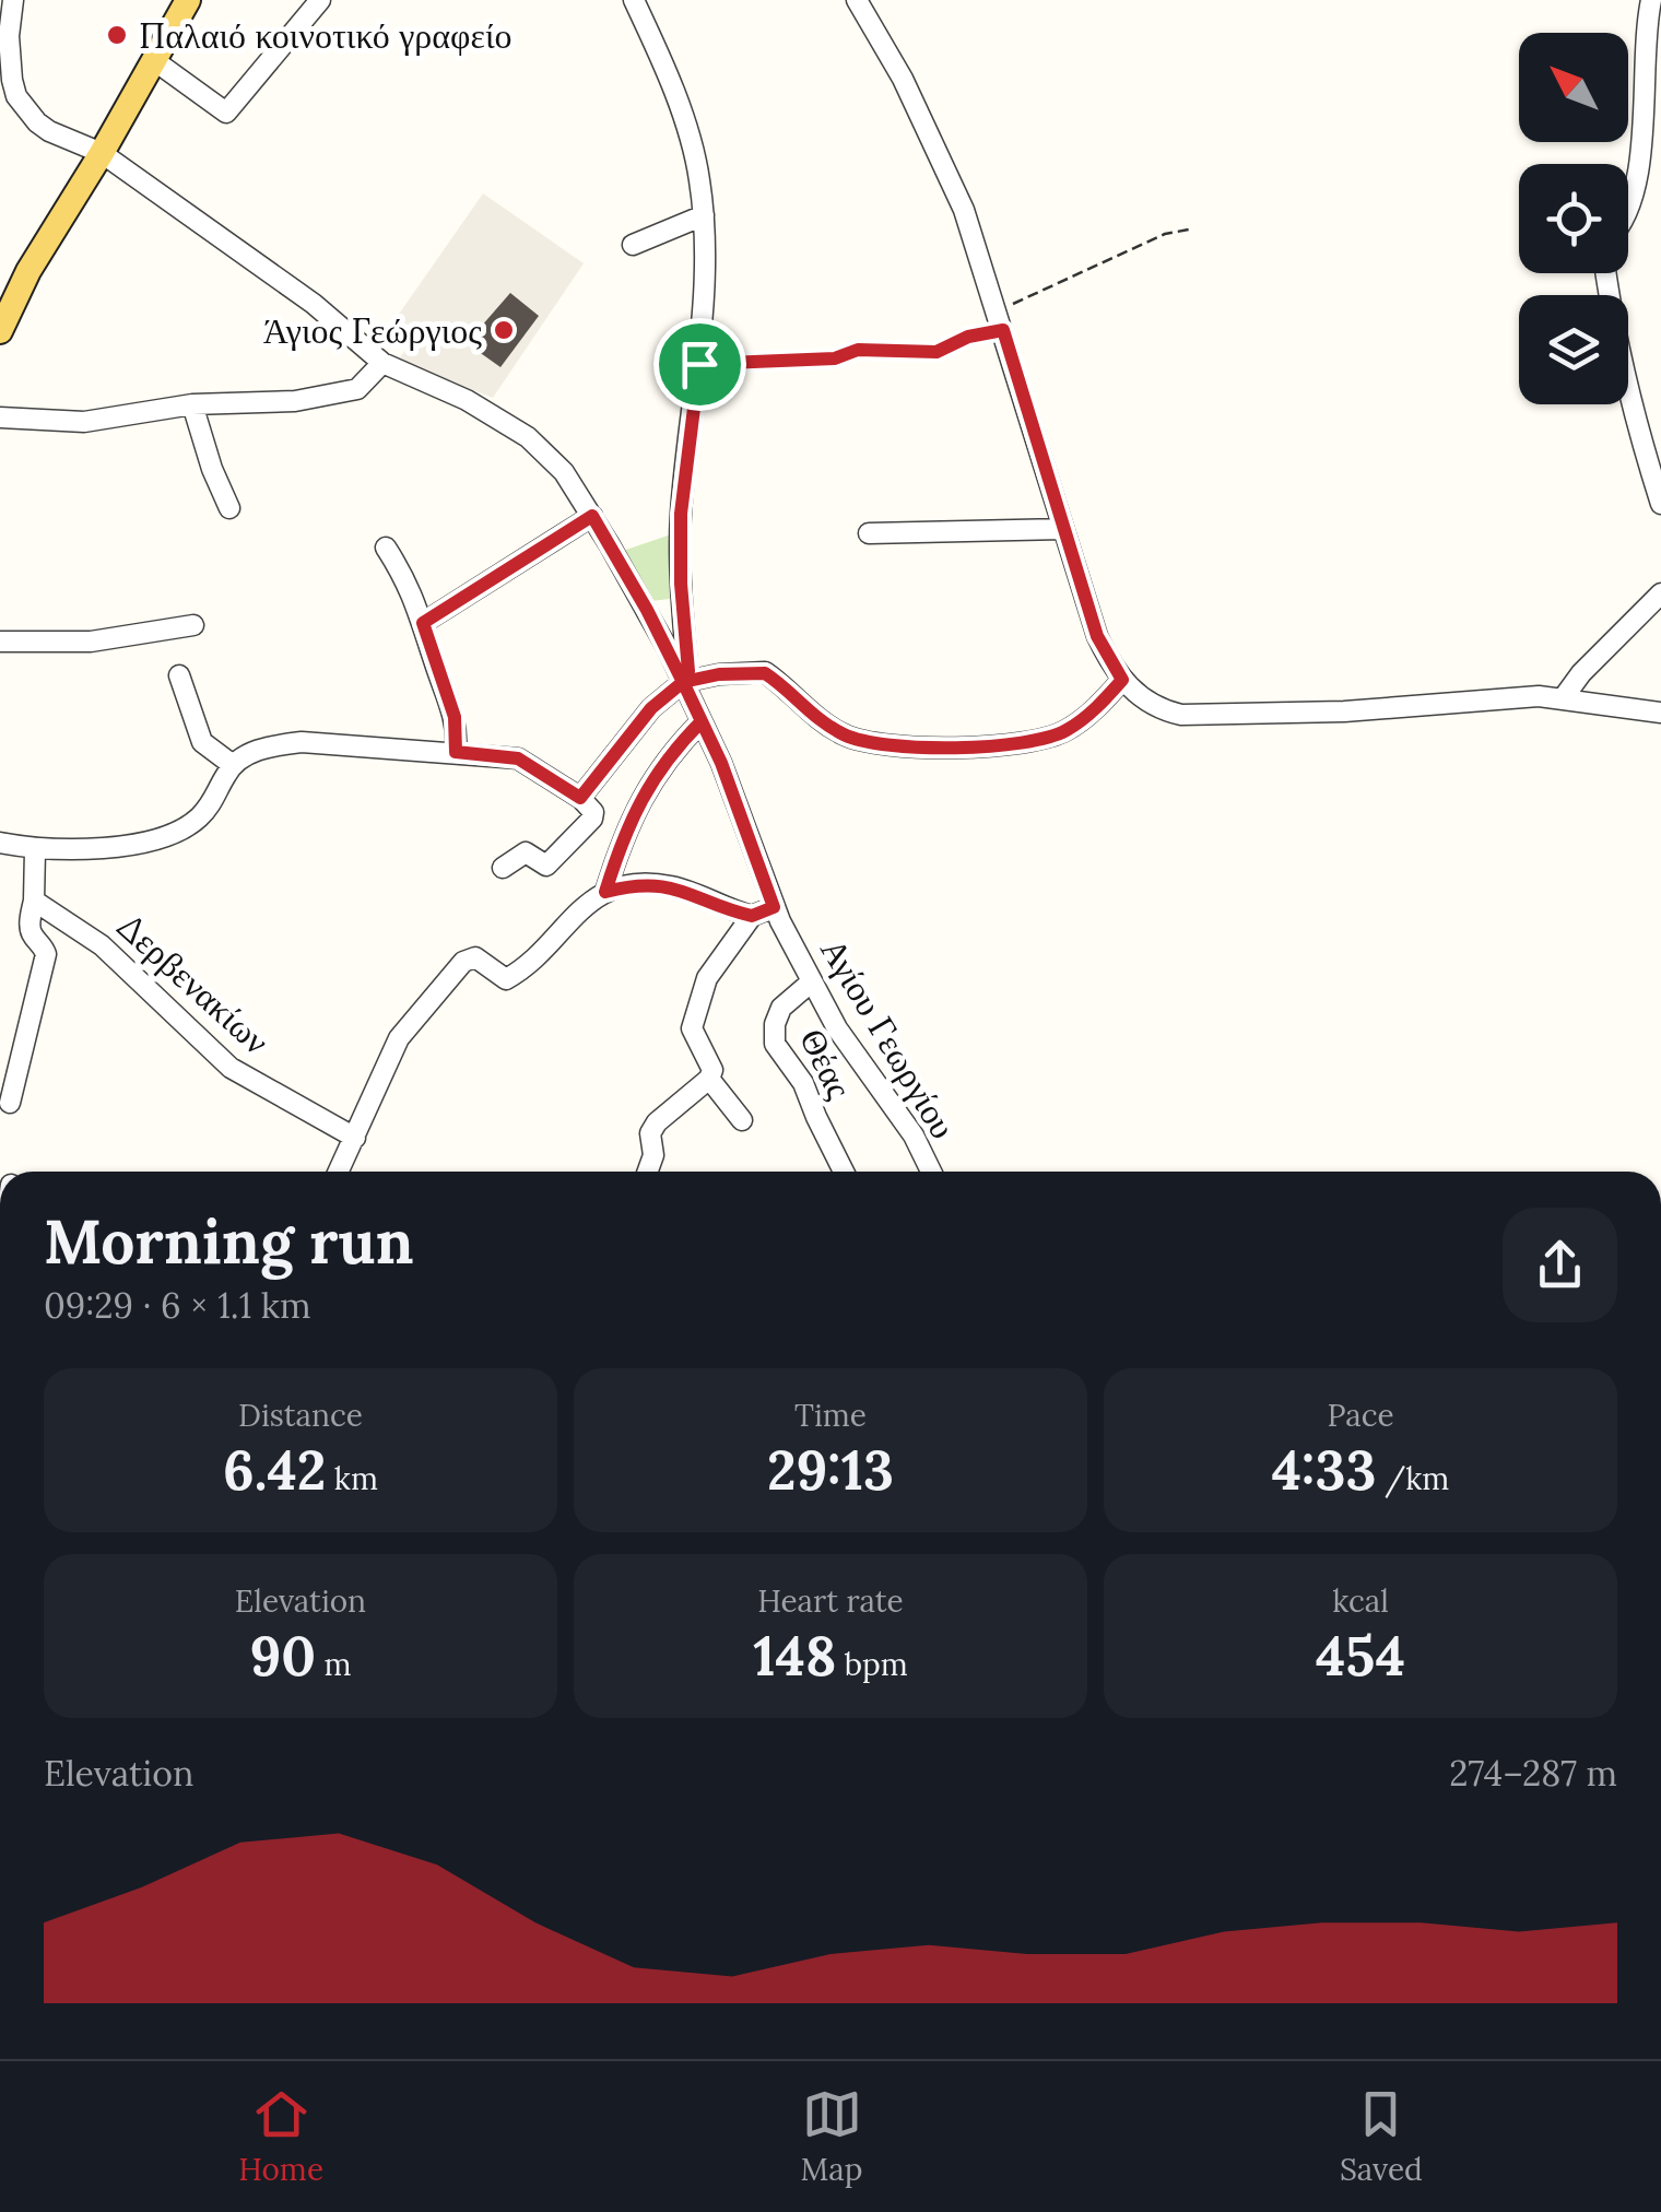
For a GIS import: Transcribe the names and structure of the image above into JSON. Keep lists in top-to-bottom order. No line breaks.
{"streets":{"street":["Δερβενακίων","Αγίου Γεωργίου","Θέας"]},"crossings":[["Αγίου Γεωργίου","Θέας"]],"places":["Παλαιό κοινοτικό γραφείο","Άγιος Γεώργιος"],"north":"top left","page":{"heading":["Morning run","09:29 · 6 × 1.1 km"],"stats":[["Distance","6.42 km"],["Time","29:13"],["Pace","4:33 /km"],["Elevation","90 m"],["Heart rate","148 bpm"],["kcal","454"]],"chart":["Elevation","274–287 m"],"tabs":["Home","Map","Saved"]}}
